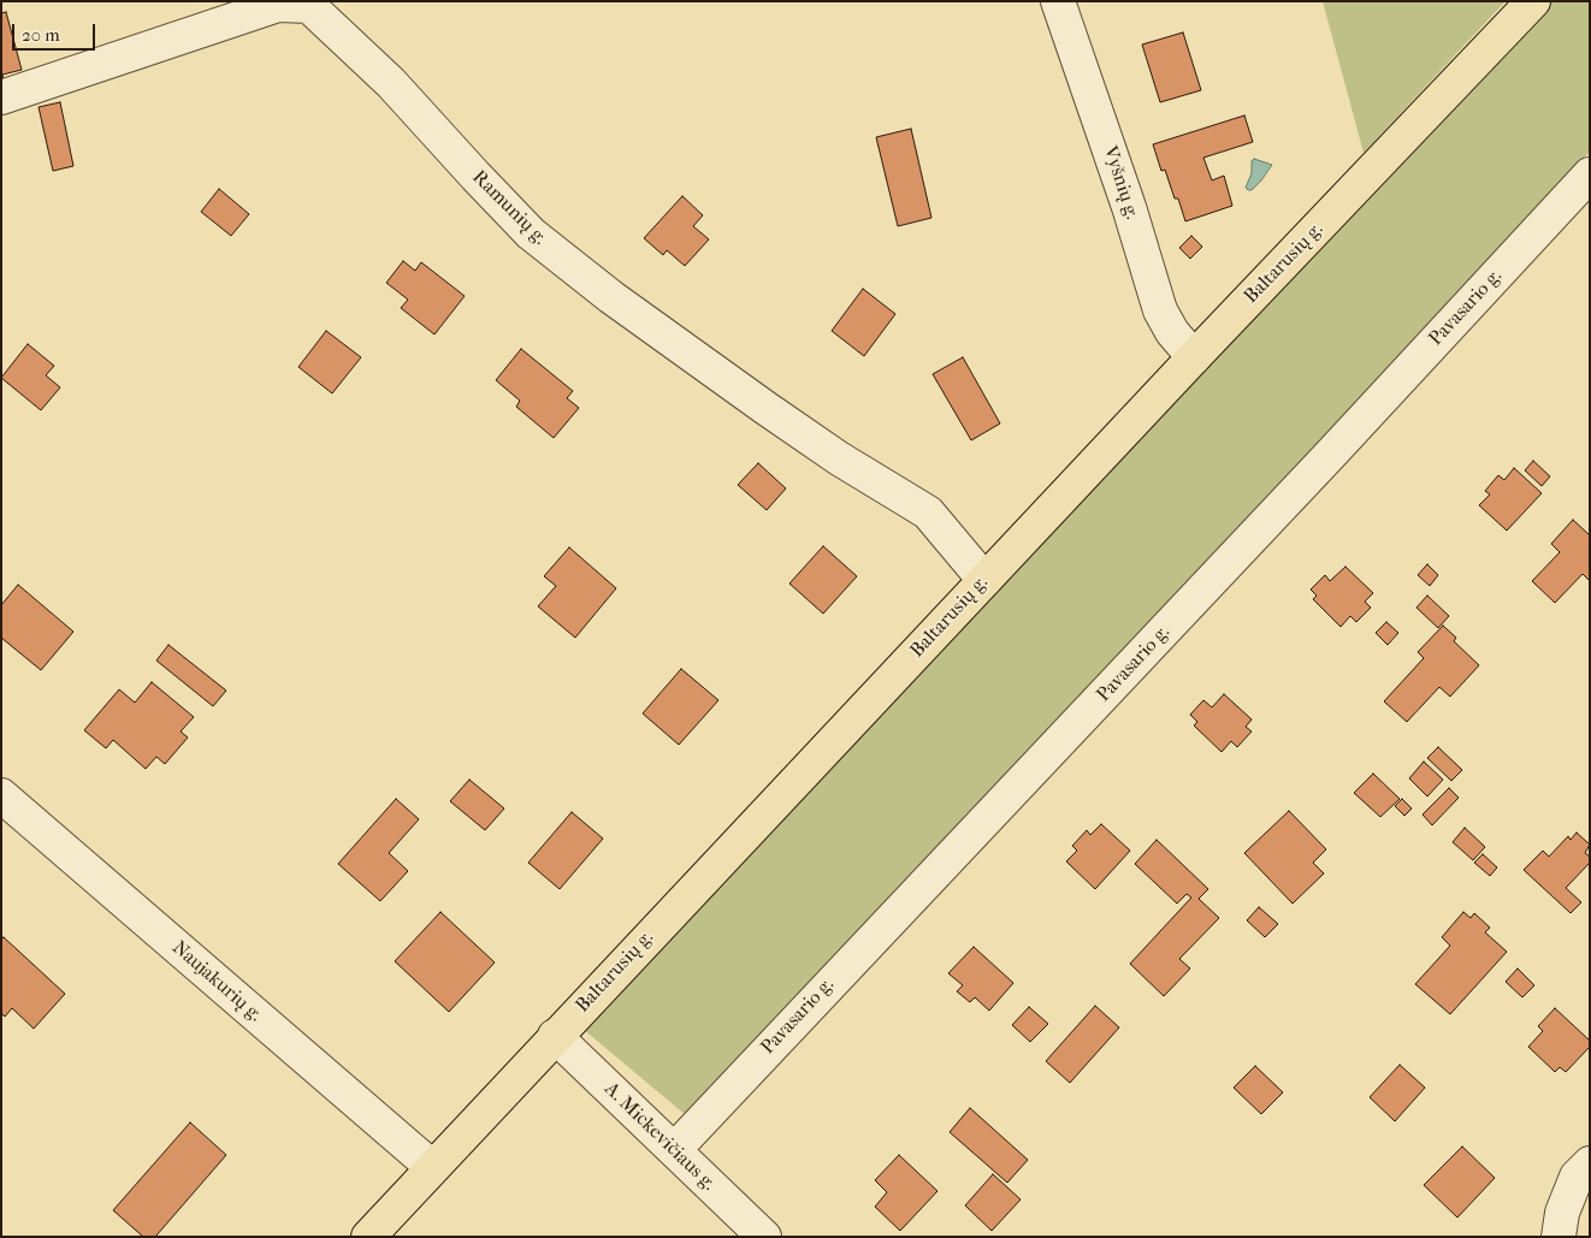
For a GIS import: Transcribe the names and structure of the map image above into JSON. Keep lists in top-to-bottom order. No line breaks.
{"streets":{"main road":["Baltarusių g."],"street":["Vyšnių g.","Ramunių g.","Pavasario g.","Naujakurių g.","A. Mickevičiaus g."]},"crossings":[["Vyšnių g.","Baltarusių g."],["Ramunių g.","Baltarusių g."],["Baltarusių g.","Naujakurių g."],["Baltarusių g.","A. Mickevičiaus g."],["Pavasario g.","A. Mickevičiaus g."]],"scale_bar":"20 m"}
